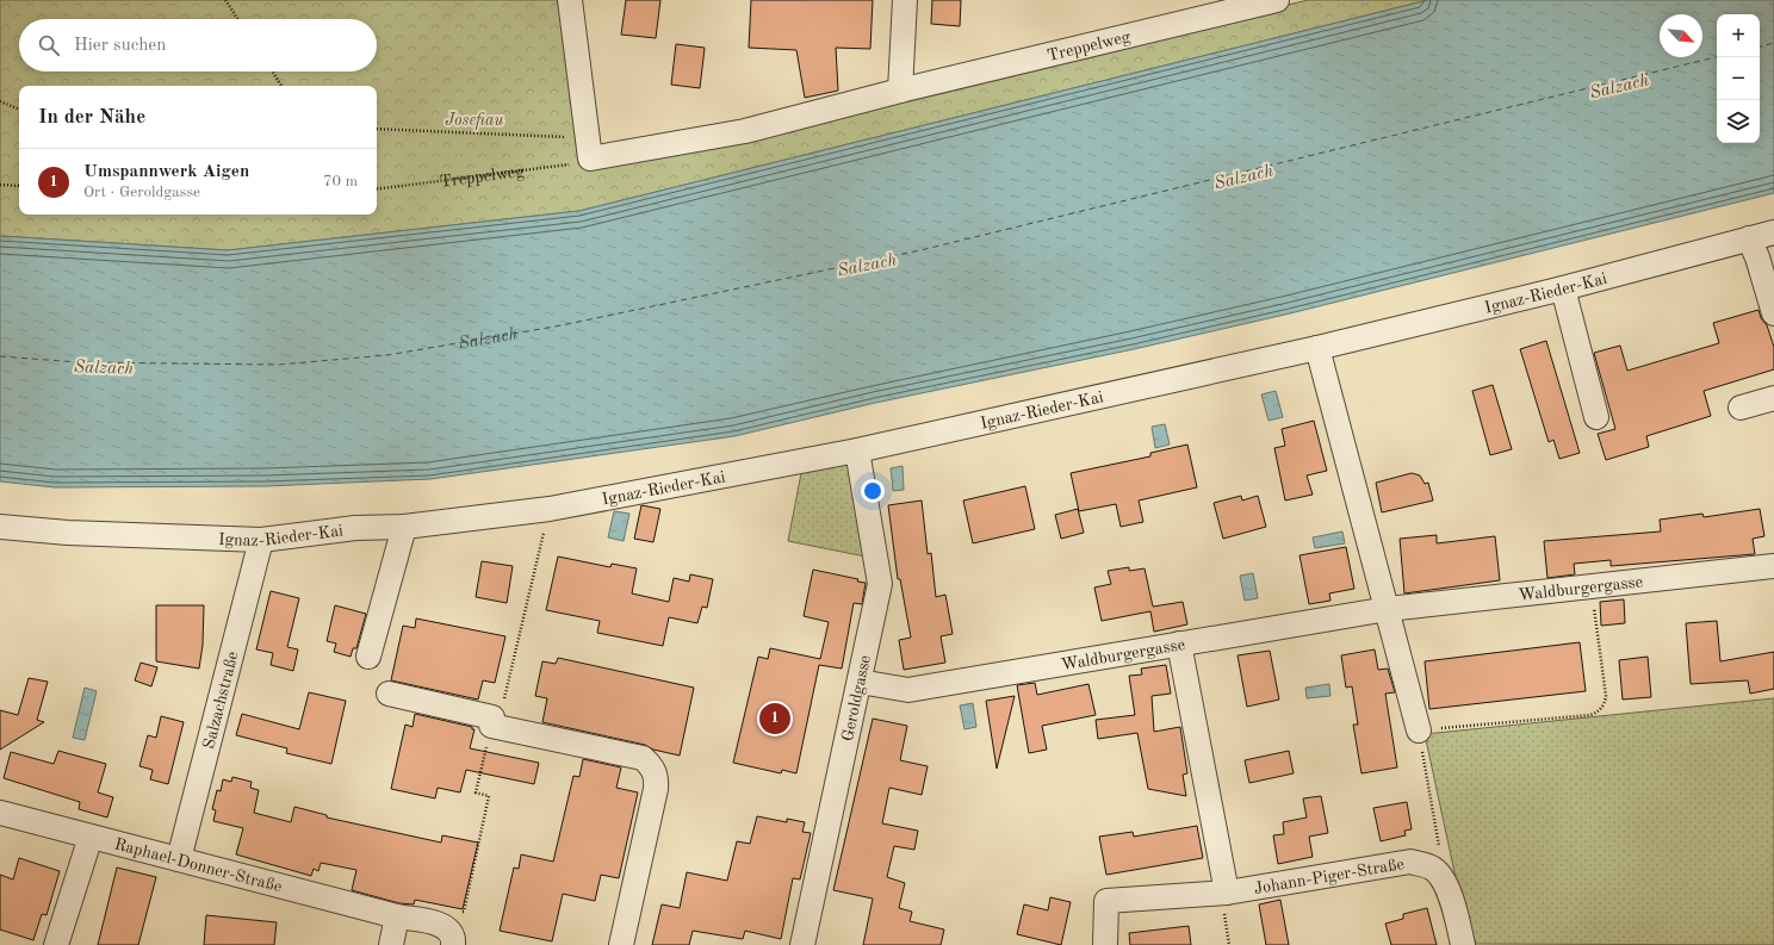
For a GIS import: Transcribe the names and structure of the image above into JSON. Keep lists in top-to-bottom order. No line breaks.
{"streets":{"street":["Treppelweg","Ignaz-Rieder-Kai","Waldburgergasse","Geroldgasse","Salzachstraße","Raphael-Donner-Straße","Johann-Piger-Straße"]},"crossings":[["Ignaz-Rieder-Kai","Geroldgasse"],["Ignaz-Rieder-Kai","Salzachstraße"],["Waldburgergasse","Geroldgasse"],["Salzachstraße","Raphael-Donner-Straße"]],"water":["Salzach"],"parks":["Josefiau"],"north":"bottom right","page":{"map_buttons":["+","−"],"search":"Hier suchen","heading":"In der Nähe","list":[{"mark":"1","name":"Umspannwerk Aigen","note":"Ort · Geroldgasse","value":"70 m"}],"pins":"1"}}
